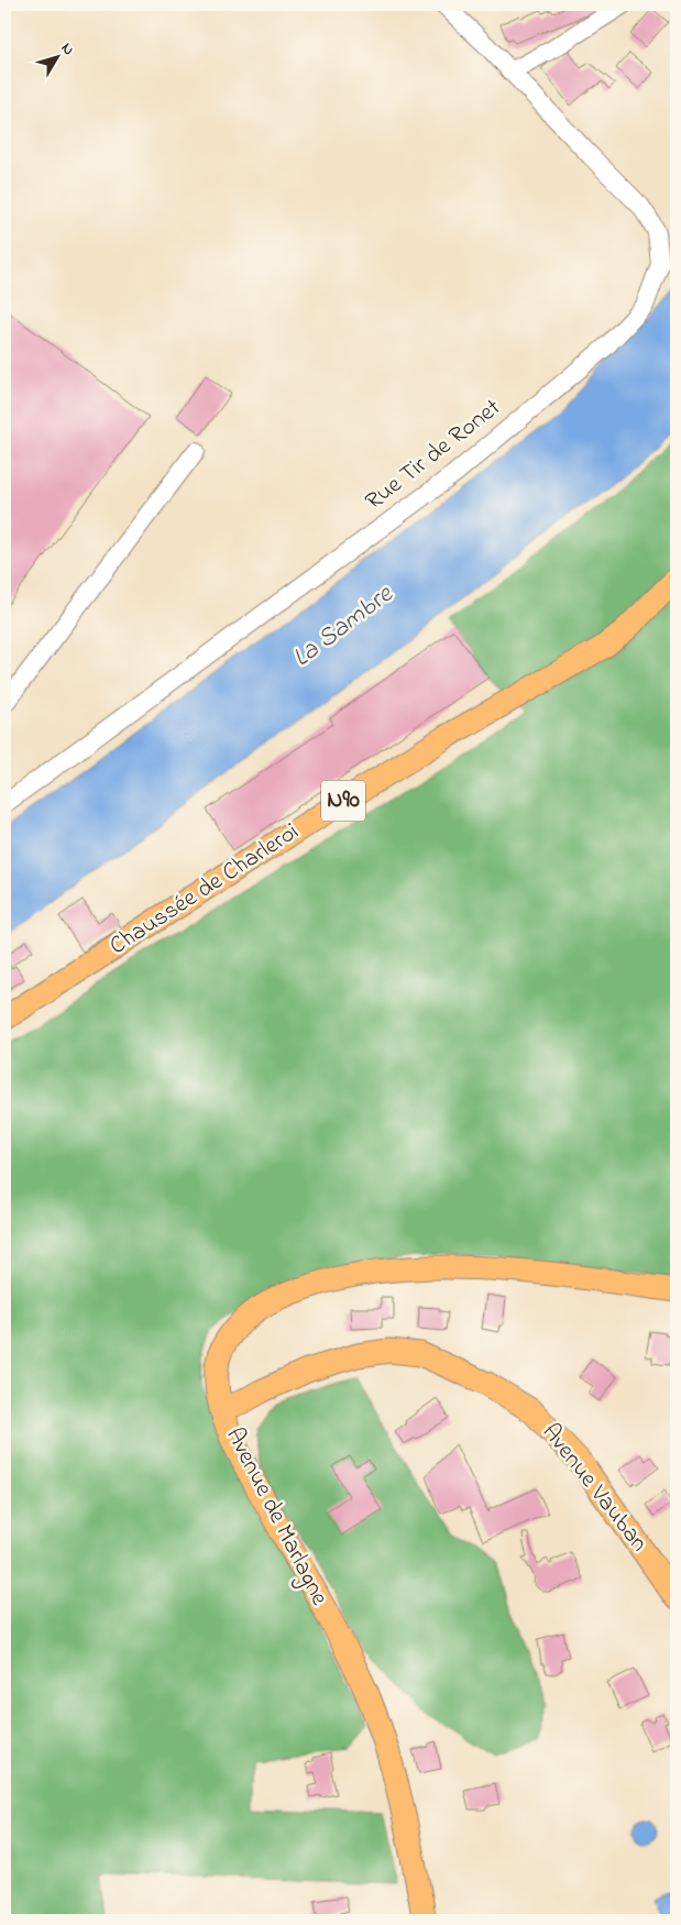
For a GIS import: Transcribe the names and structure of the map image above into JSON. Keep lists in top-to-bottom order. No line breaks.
{"streets":{"main road":["N90","Chaussée de Charleroi","Avenue Vauban","Avenue de Marlagne"],"street":["Rue Tir de Ronet"]},"crossings":[["Avenue Vauban","Avenue de Marlagne"]],"water":["La Sambre"],"north":"top right"}
